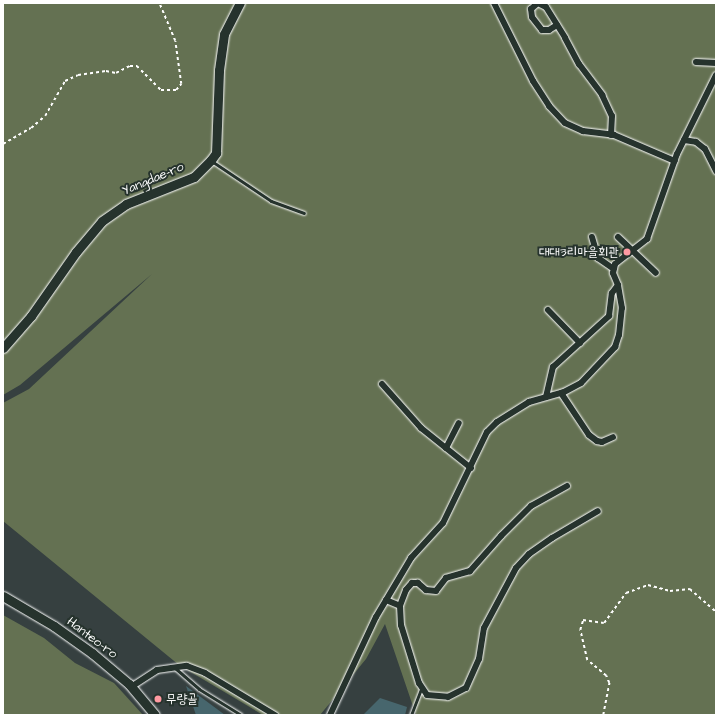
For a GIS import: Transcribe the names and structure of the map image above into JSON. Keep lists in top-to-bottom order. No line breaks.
{"streets":{"street":["Yangdae-ro","Hanteo-ro"]},"places":["대대3리마을회관","무량골"]}
